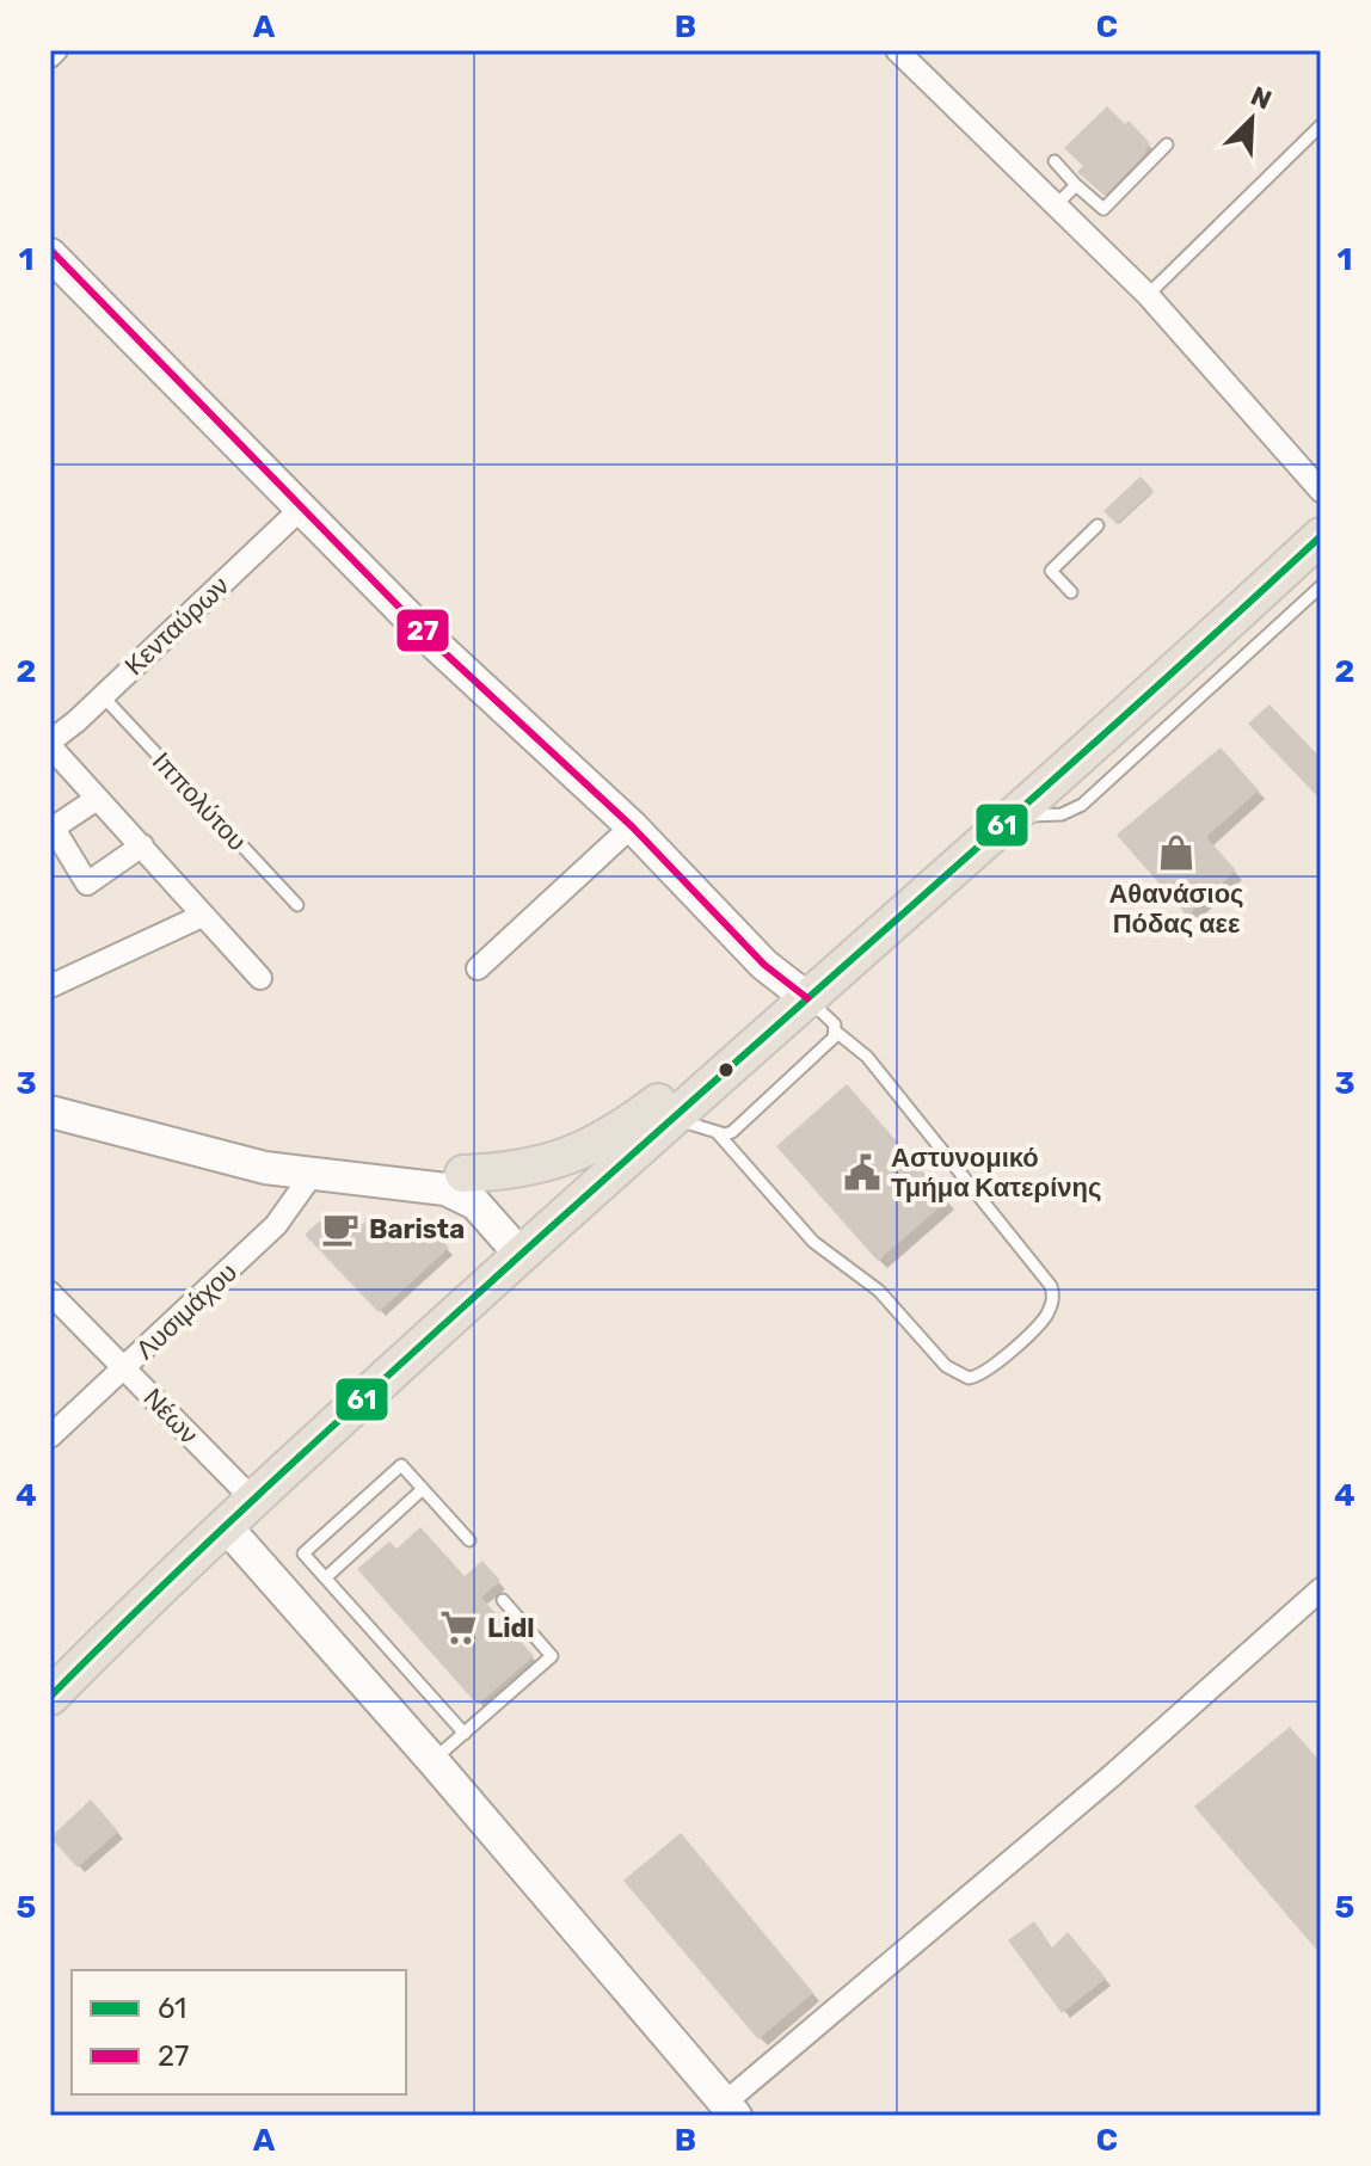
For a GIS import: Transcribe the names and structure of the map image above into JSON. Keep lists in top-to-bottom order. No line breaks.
{"streets":{"street":["Κενταύρων","Λυσιμάχου","Νέων"],"lane":["Ιππολύτου"]},"crossings":[["Κενταύρων","Ιππολύτου"],["Λυσιμάχου","Νέων"]],"places":{"shop":["Αθανάσιος Πόδας αεε"],"public building":["Αστυνομικό Τμήμα Κατερίνης"],"cafe":["Barista"],"supermarket":["Lidl"]},"lines":["transit line 27","transit line 61"],"legend":["61","27"],"north":"top right","grid":{"columns":["A","B","C"],"rows":["1","2","3","4","5"]}}
